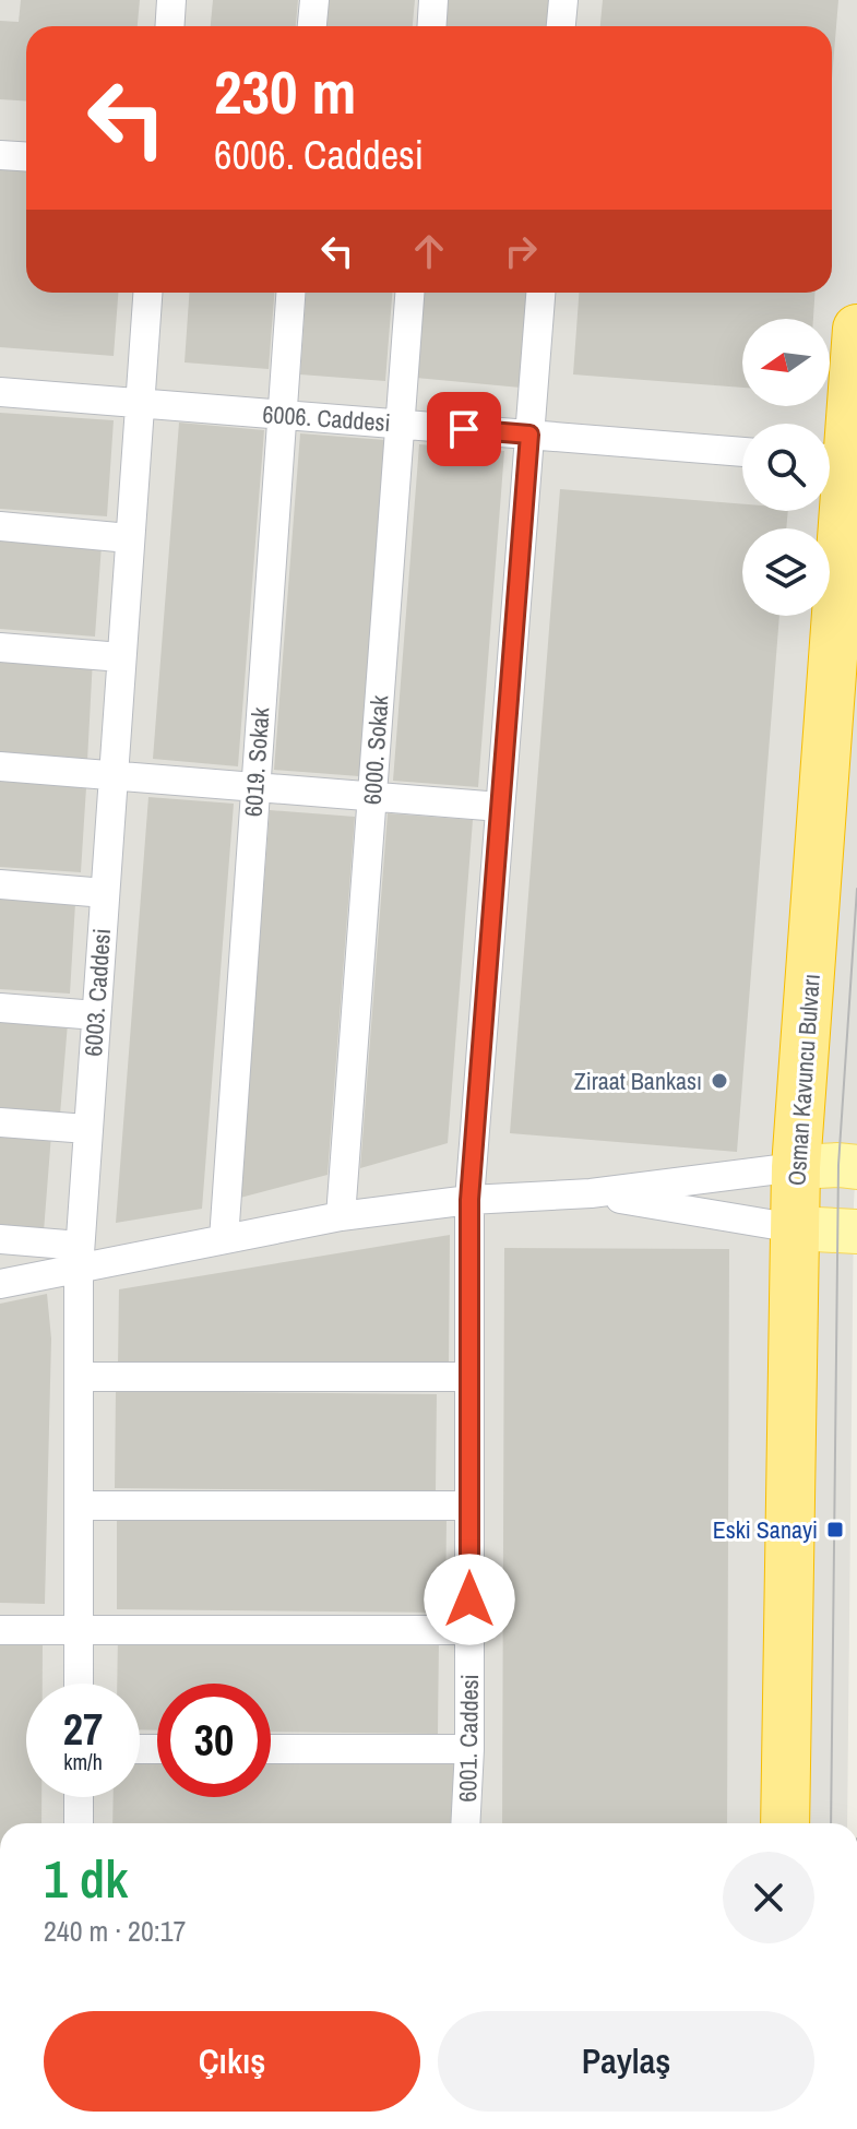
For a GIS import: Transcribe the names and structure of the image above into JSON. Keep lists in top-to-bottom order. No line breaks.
{"streets":{"highway":["Osman Kavuncu Bulvarı"],"street":["6006. Caddesi","6000. Sokak","6019. Sokak","6003. Caddesi","6001. Caddesi"]},"crossings":[["6006. Caddesi","6000. Sokak"],["6006. Caddesi","6019. Sokak"],["6006. Caddesi","6003. Caddesi"],["6006. Caddesi","6001. Caddesi"]],"places":{"other":["Ziraat Bankası"],"transit":["Eski Sanayi"]},"north":"left","page":{"turn":["230 m","6006. Caddesi"],"speed":"27 km/h","limit":"30","heading":["1 dk","240 m · 20:17"],"buttons":["Çıkış","Paylaş"]}}
